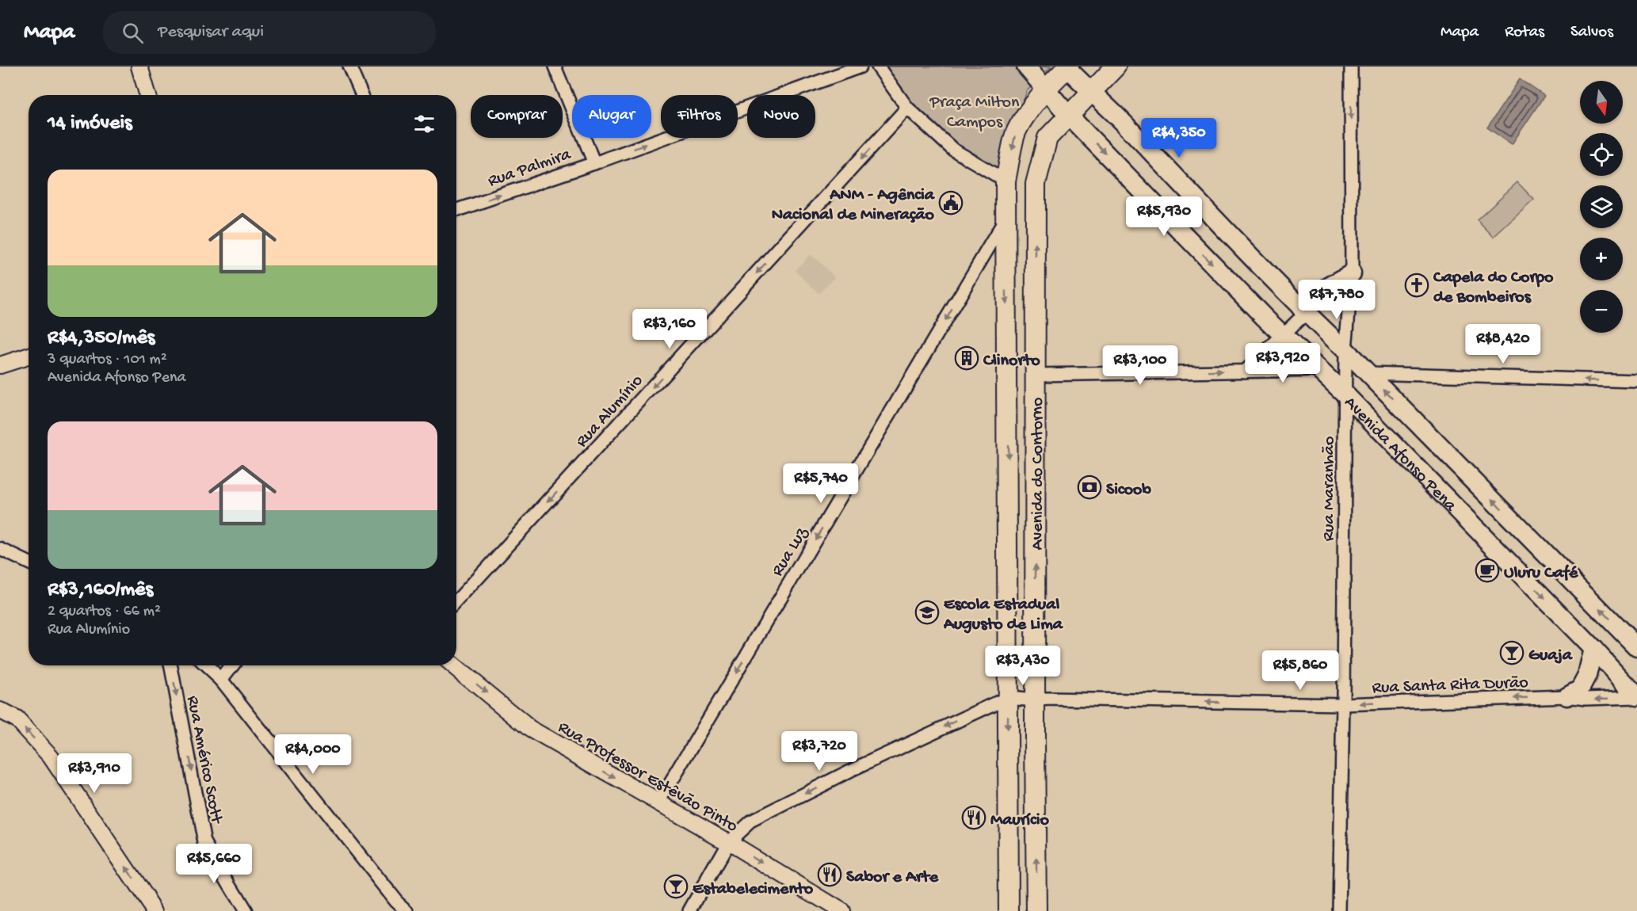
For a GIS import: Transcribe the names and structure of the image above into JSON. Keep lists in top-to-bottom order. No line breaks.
{"streets":{"main road":["Avenida Afonso Pena","Avenida do Contorno"],"street":["Rua Palmira","Rua Alumínio","Rua Maranhão","Rua Luz","Rua Santa Rita Durão","Rua Américo Scott","Rua Professor Estêvão Pinto"]},"crossings":[["Avenida Afonso Pena","Avenida do Contorno"],["Avenida Afonso Pena","Rua Maranhão"],["Avenida Afonso Pena","Rua Santa Rita Durão"],["Avenida do Contorno","Rua Luz"],["Avenida do Contorno","Rua Santa Rita Durão"],["Rua Maranhão","Rua Santa Rita Durão"],["Rua Luz","Rua Professor Estêvão Pinto"]],"one_way":["Rua Palmira","Rua Alumínio","Rua Luz","Rua Santa Rita Durão","Rua Professor Estêvão Pinto"],"parks":["Praça Milton Campos"],"places":{"public building":["ANM - Agência Nacional de Mineração"],"church":["Capela do Corpo de Bombeiros"],"building":["Clinorto"],"bank":["Sicoob"],"cafe":["Uluru Café"],"school or university":["Escola Estadual Augusto de Lima"],"bar":["Guaja","Estabelecimento"],"restaurant":["Maurício","Sabor e Arte"]},"north":"bottom","page":{"header":"Mapa","search":"Pesquisar aqui","nav":["Mapa","Rotas","Salvos"],"map_buttons":["+","−"],"chip":["Comprar","Alugar","Filtros","Novo"],"heading":"14 imóveis","price":["R$4,350","R$5,930","R$7,780","R$3,160","R$8,420","R$3,920","R$3,100","R$5,740","R$3,430","R$5,860","R$3,720","R$4,000","R$3,910","R$5,660"],"list":[{"name":"R$4,350/mês","note":"3 quartos · 101 m² · Avenida Afonso Pena"},{"name":"R$3,160/mês","note":"2 quartos · 66 m² · Rua Alumínio"}]}}
